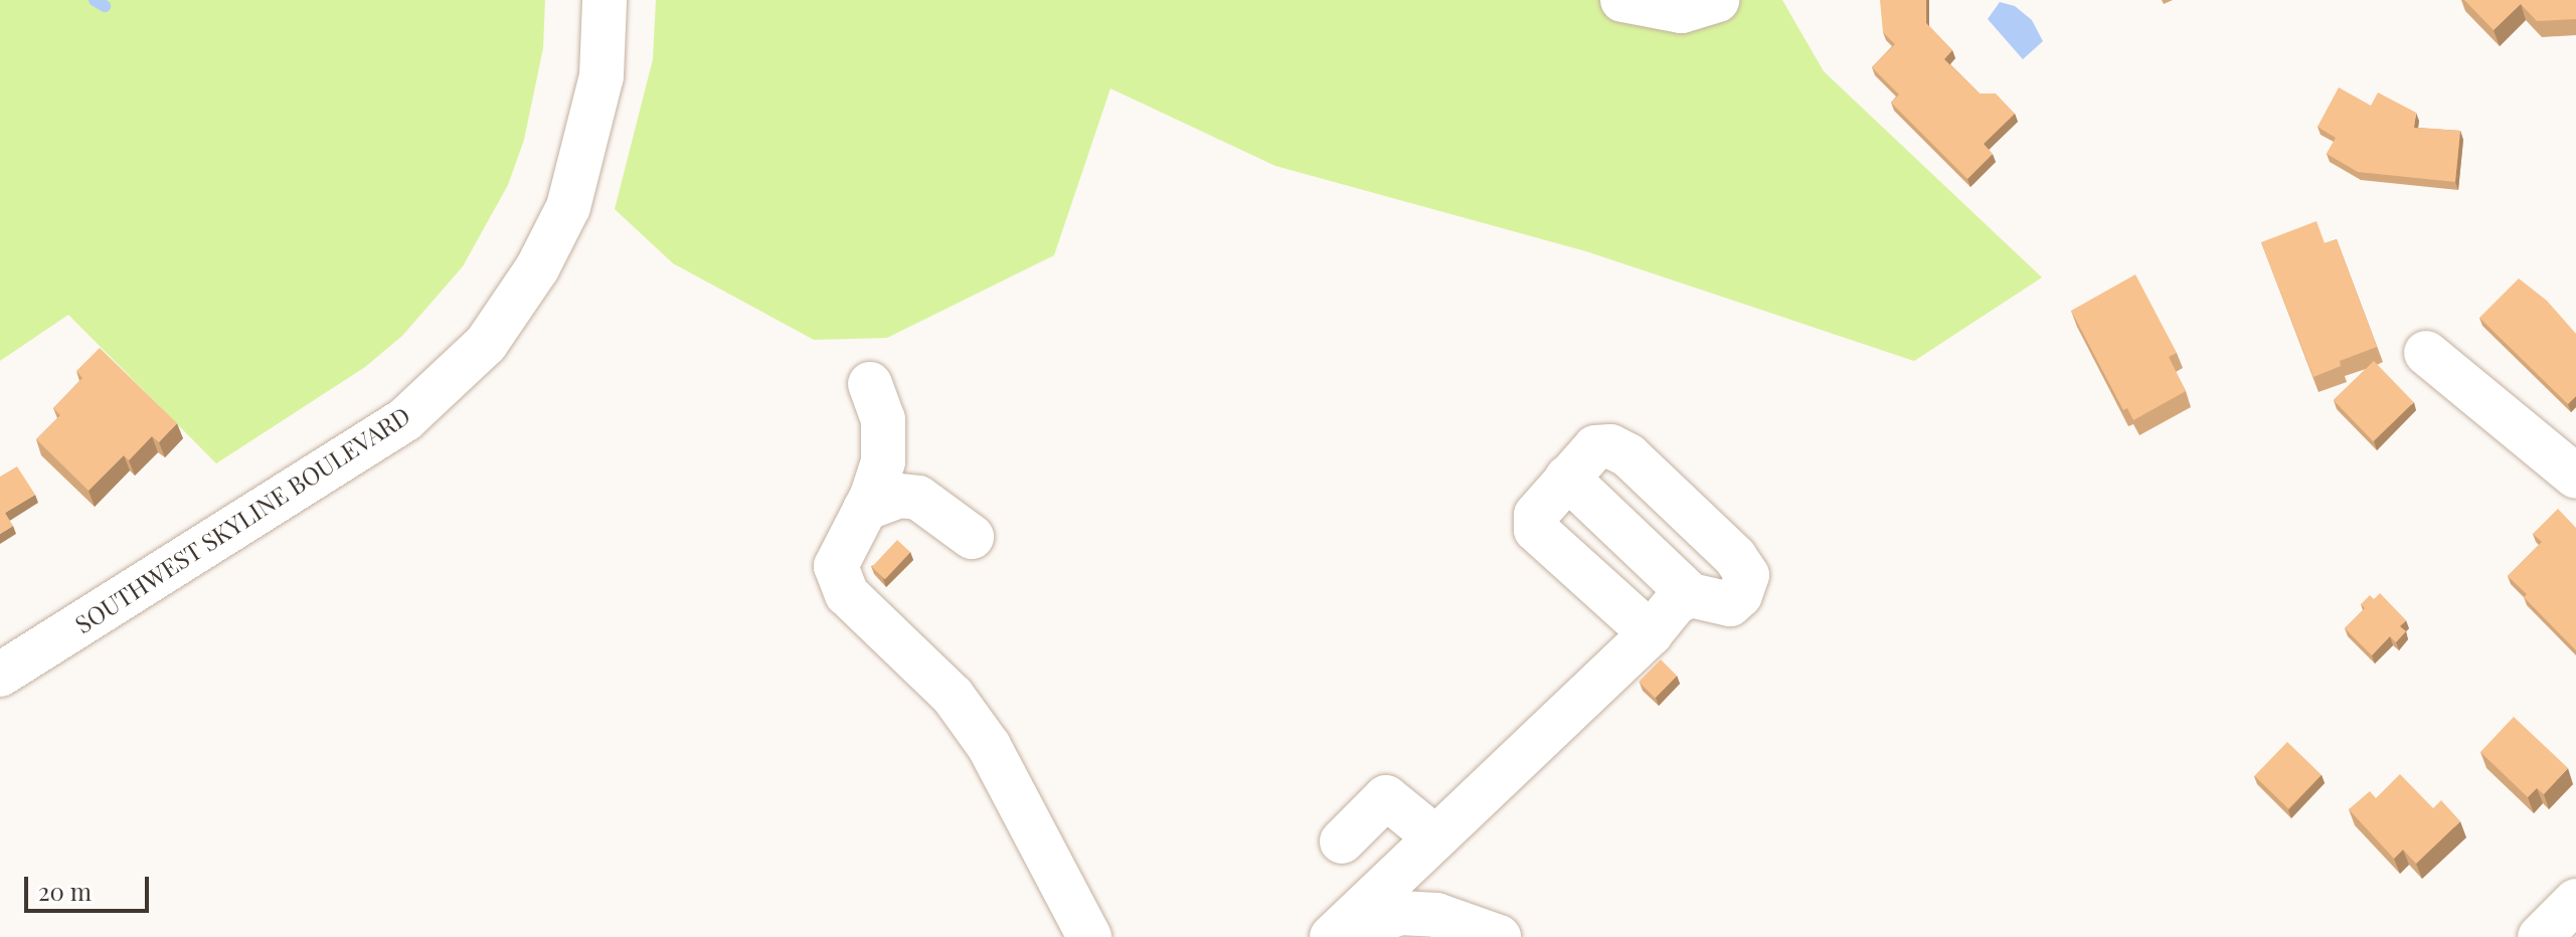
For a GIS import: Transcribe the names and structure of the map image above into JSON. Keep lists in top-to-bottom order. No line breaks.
{"streets":{"main road":["SOUTHWEST SKYLINE BOULEVARD"]},"scale_bar":"20 m"}
